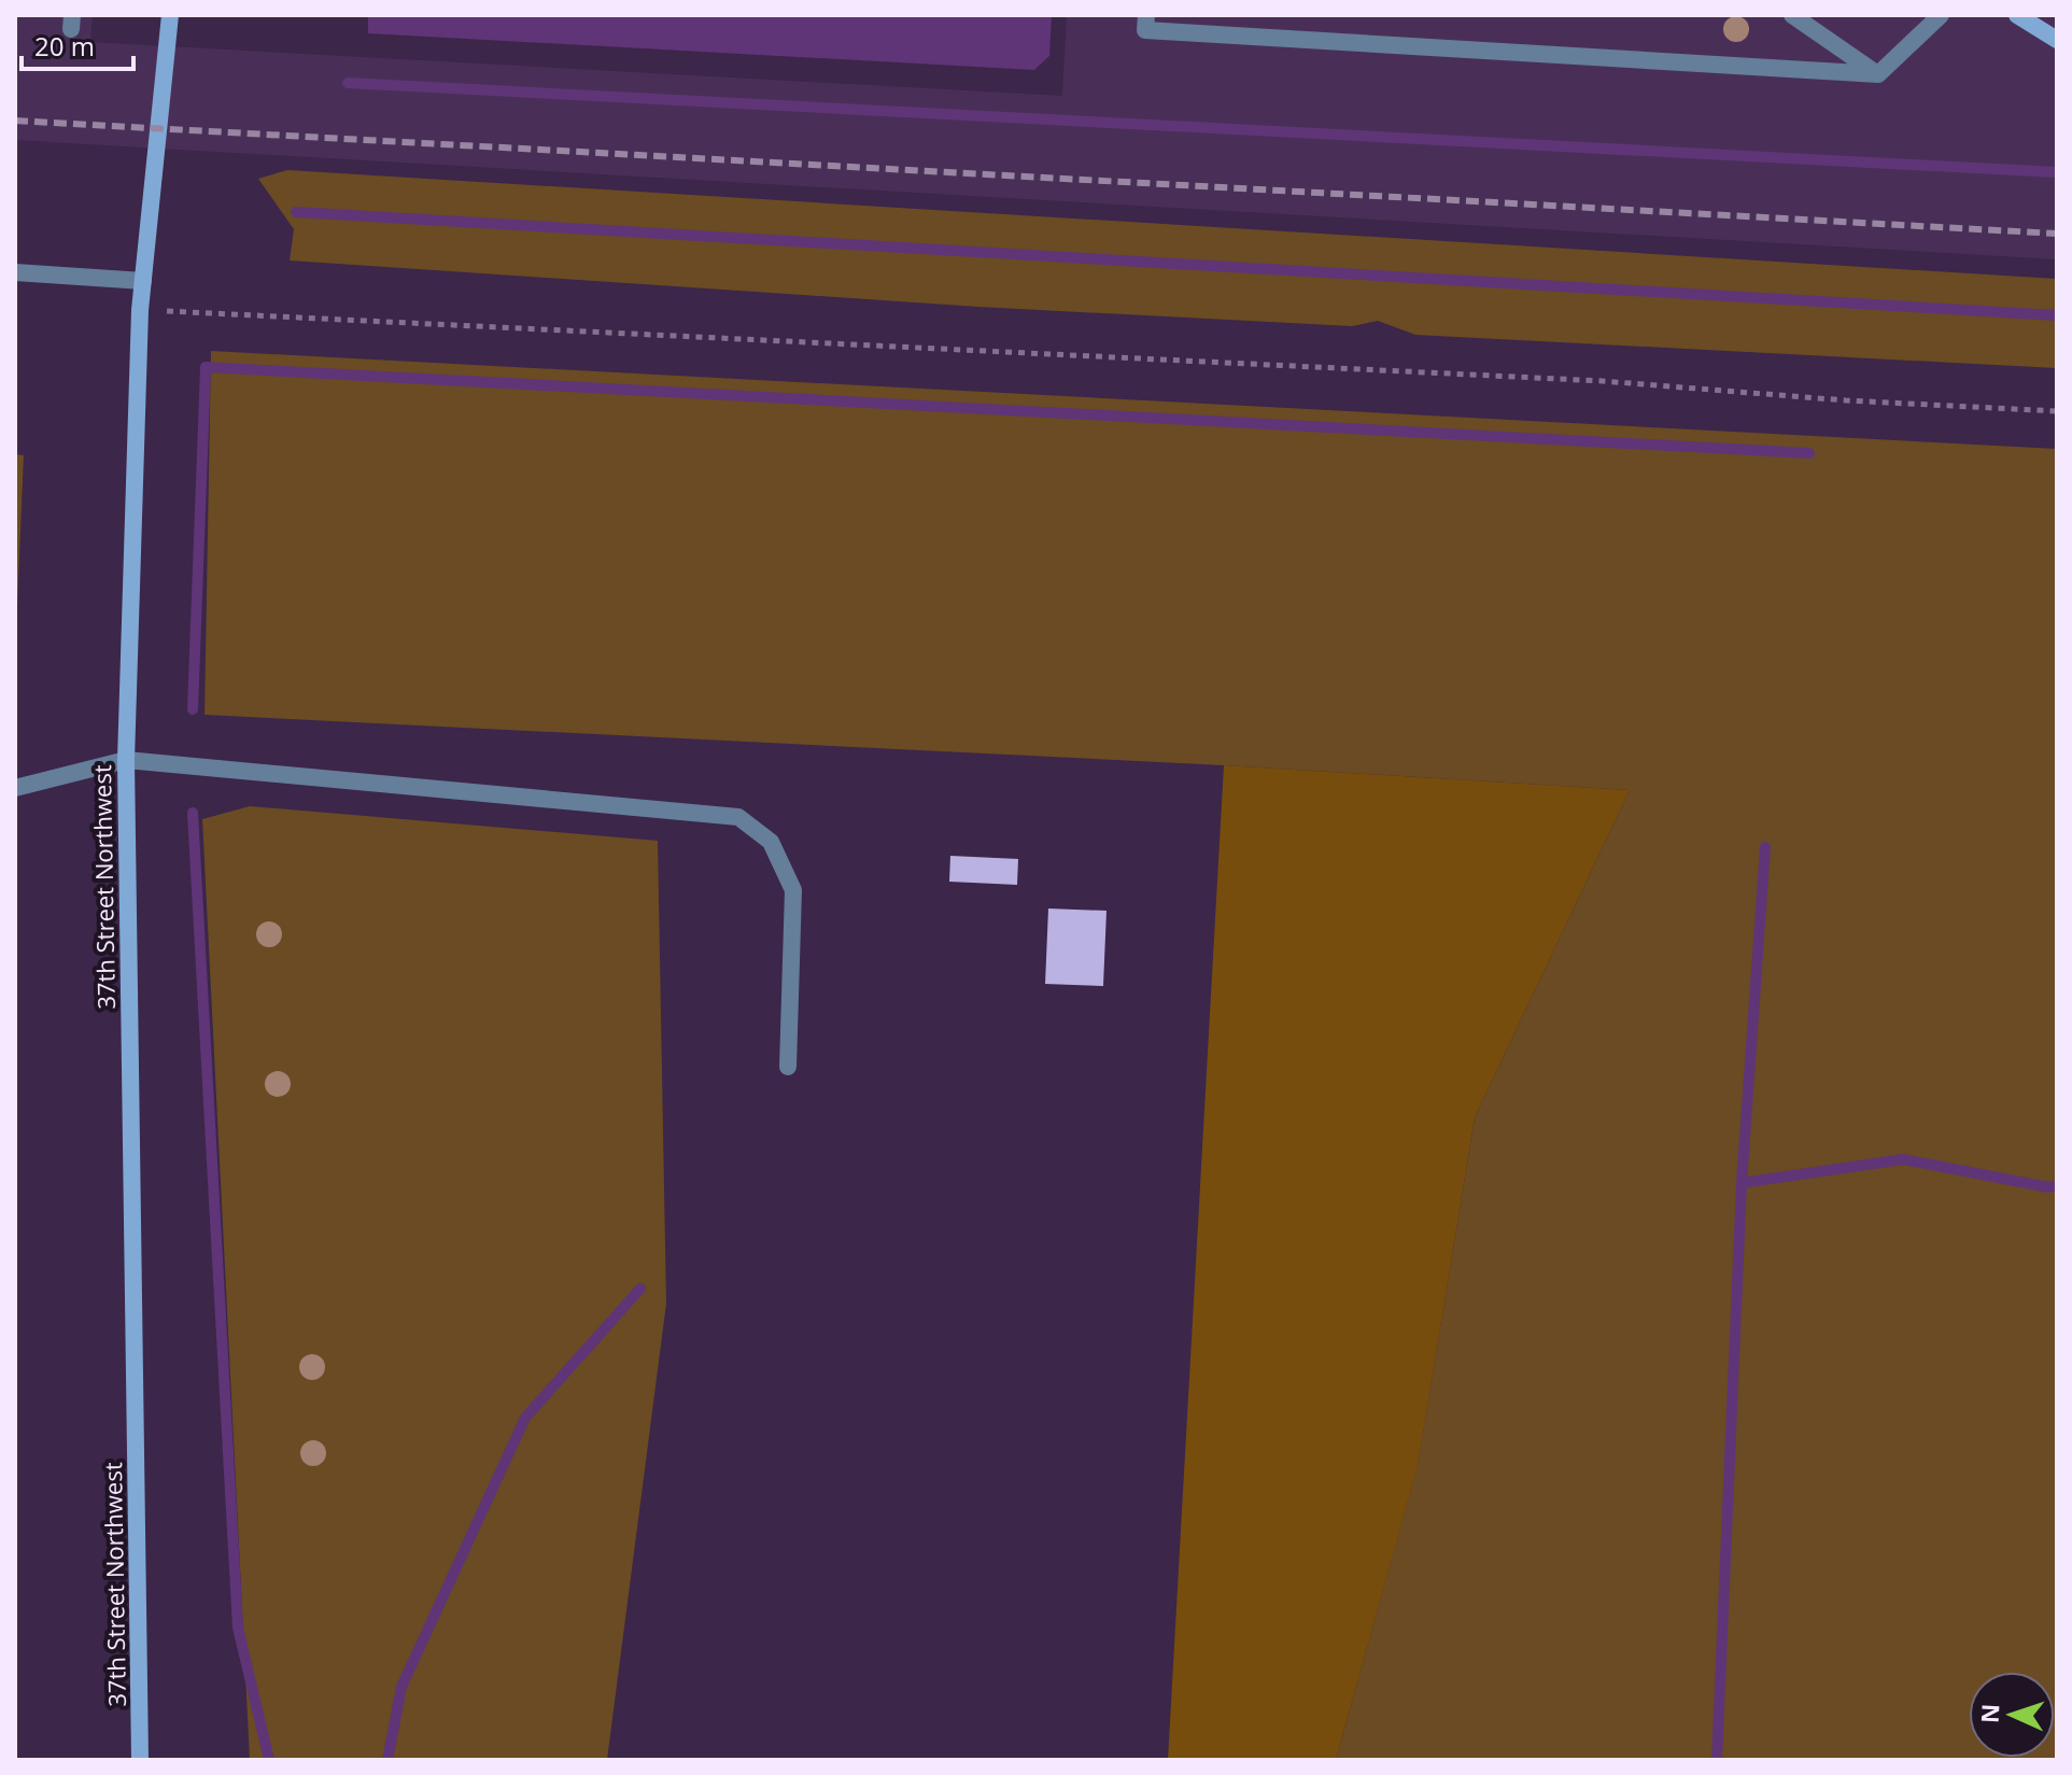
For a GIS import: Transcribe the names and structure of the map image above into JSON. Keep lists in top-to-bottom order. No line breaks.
{"streets":{"main road":["37th Street Northwest"]},"scale_bar":"20 m","north":"left"}
